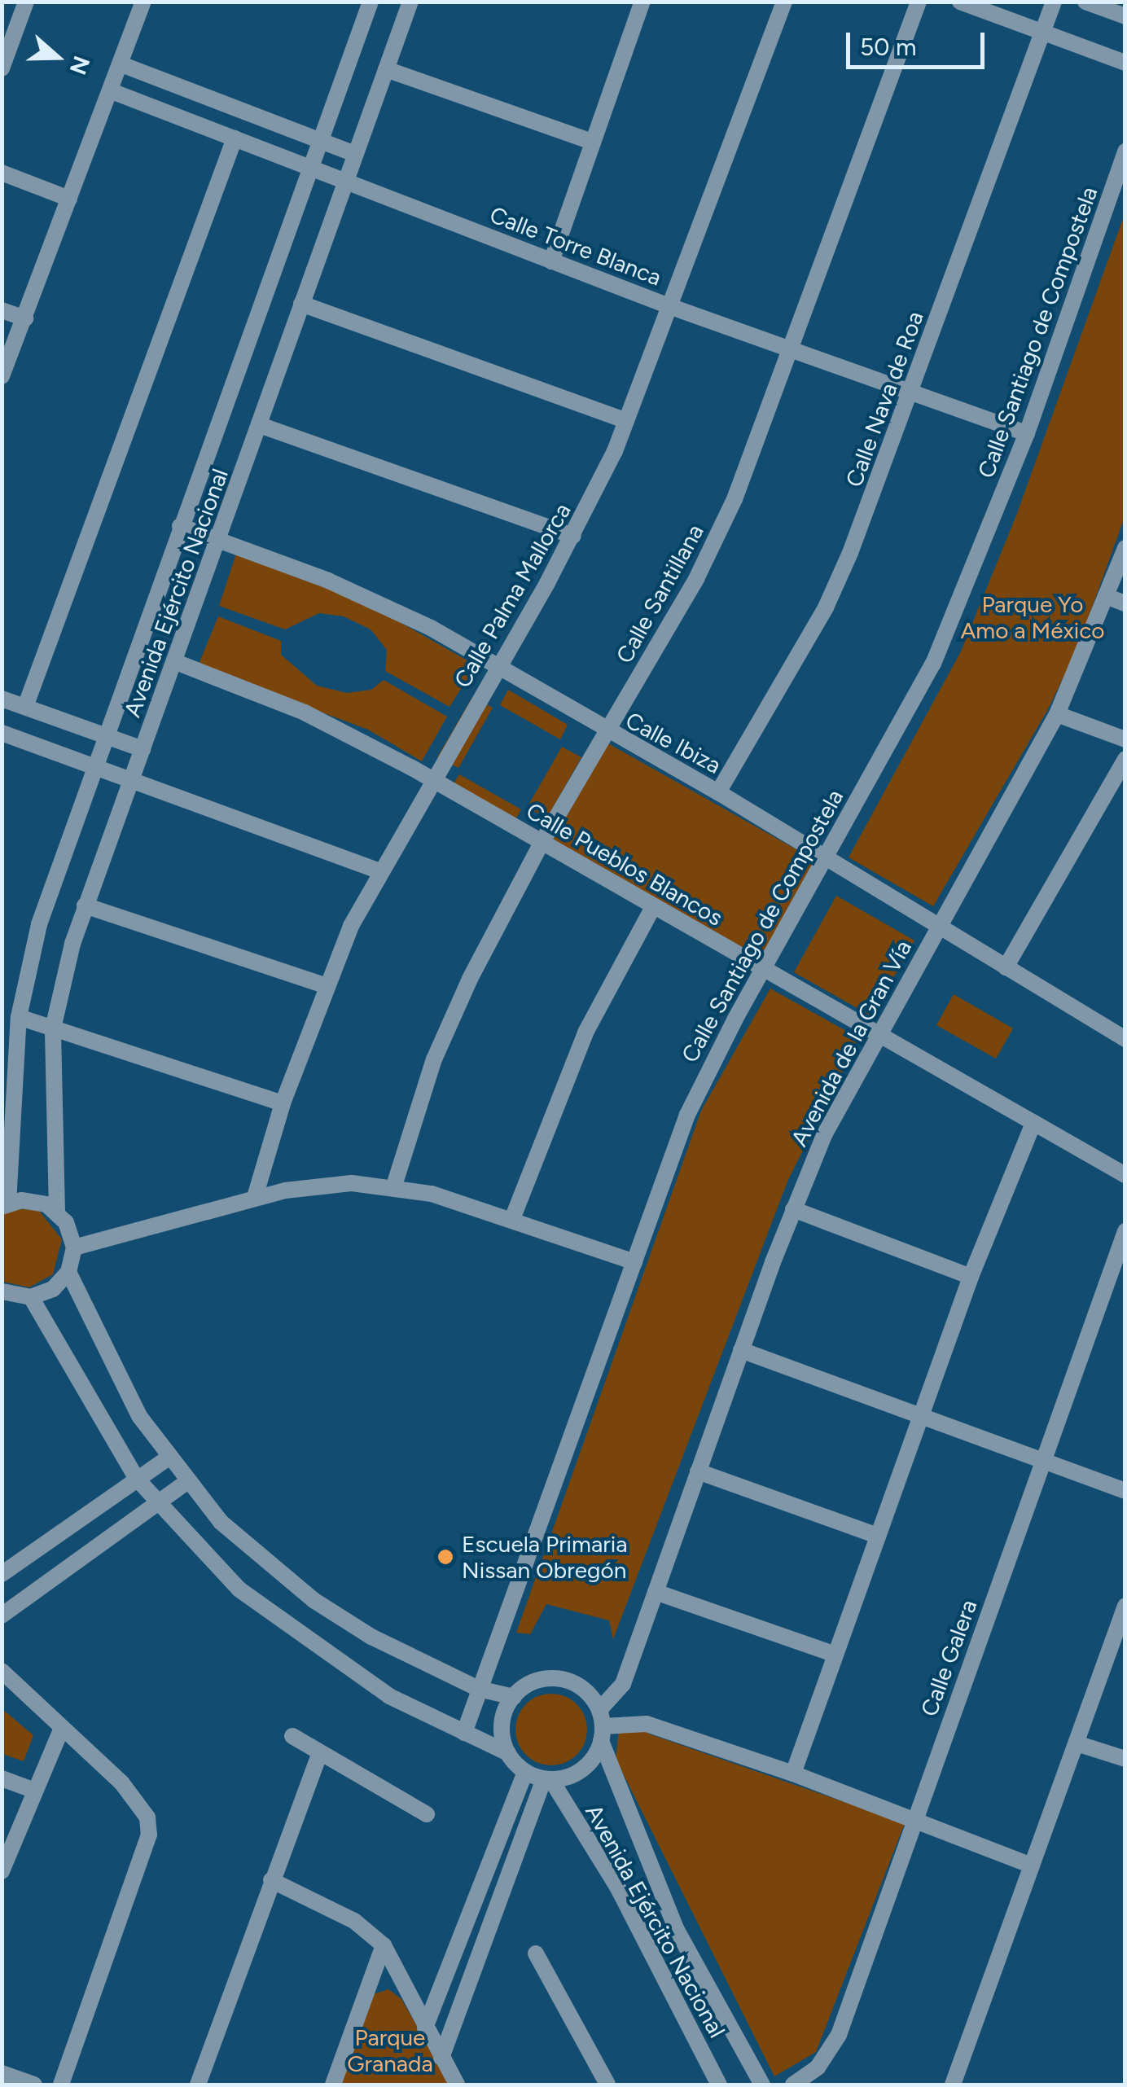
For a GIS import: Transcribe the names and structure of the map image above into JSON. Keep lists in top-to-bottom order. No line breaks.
{"streets":{"street":["Calle Torre Blanca","Calle Santiago de Compostela","Calle Nava de Roa","Avenida Ejército Nacional","Calle Santillana","Calle Palma Mallorca","Calle Ibiza","Calle Pueblos Blancos","Avenida de la Gran Vía","Calle Galera"]},"crossings":[["Calle Torre Blanca","Calle Santiago de Compostela"],["Calle Torre Blanca","Calle Nava de Roa"],["Calle Torre Blanca","Avenida Ejército Nacional"],["Calle Torre Blanca","Calle Santillana"],["Calle Torre Blanca","Calle Palma Mallorca"],["Calle Santiago de Compostela","Calle Ibiza"],["Calle Santiago de Compostela","Calle Pueblos Blancos"],["Calle Nava de Roa","Calle Ibiza"],["Avenida Ejército Nacional","Calle Ibiza"],["Avenida Ejército Nacional","Calle Pueblos Blancos"],["Avenida Ejército Nacional","Avenida de la Gran Vía"],["Calle Santillana","Calle Ibiza"],["Calle Santillana","Calle Pueblos Blancos"],["Calle Palma Mallorca","Calle Ibiza"],["Calle Palma Mallorca","Calle Pueblos Blancos"],["Calle Ibiza","Avenida de la Gran Vía"],["Calle Pueblos Blancos","Avenida de la Gran Vía"]],"parks":["Parque Yo Amo a México","Parque Granada"],"places":["Escuela Primaria Nissan Obregón"],"scale_bar":"50 m","north":"right"}
